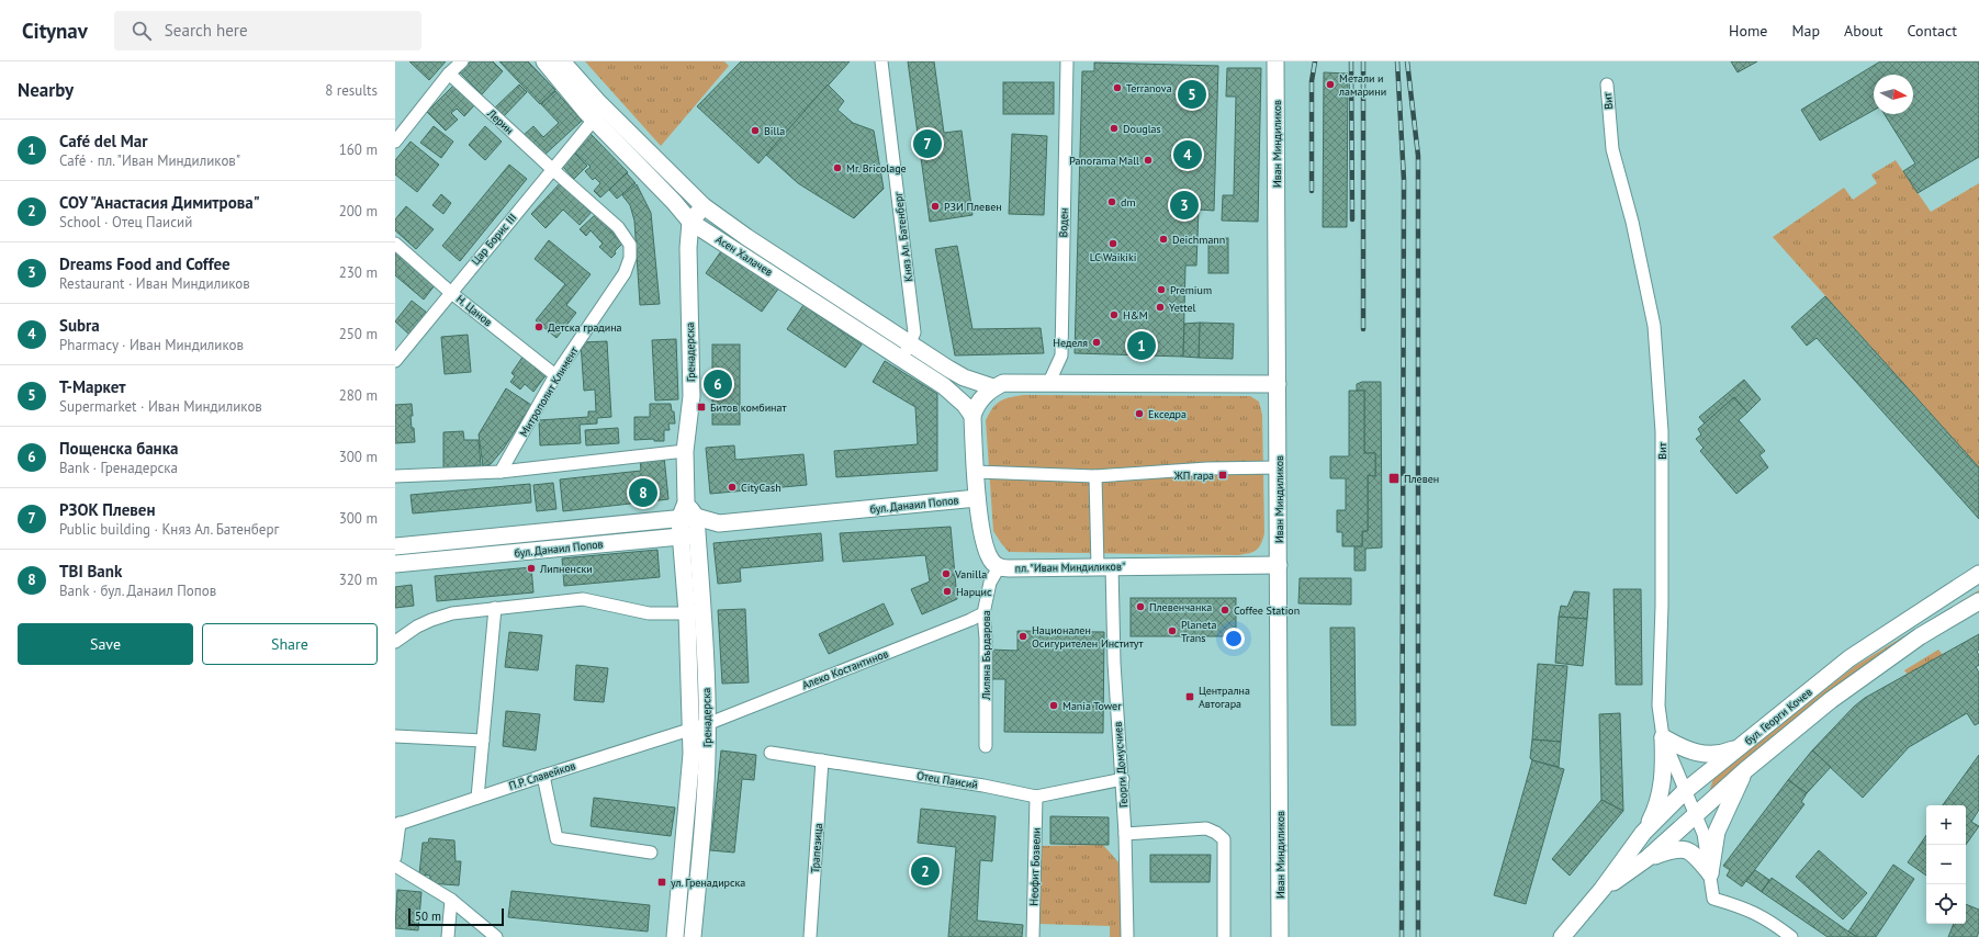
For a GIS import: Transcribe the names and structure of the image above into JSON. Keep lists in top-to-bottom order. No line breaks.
{"streets":{"street":["Вит","Лерин","Иван Миндиликов","Воден","Княз Ал. Батенберг","Цар Борис III","Асен Халачев","Н. Цанов","Гренадерска","Митрополит Климент","бул. Данаил Попов","пл. \"Иван Миндиликов\"","Лиляна Бърдарова","Алеко Костантинов","бул. Георги Кочев","Георги Домусчиев","П.Р. Славейков","Отец Паисий","Трапезица","Неофит Бозвели"]},"crossings":[["Вит","бул. Георги Кочев"],["Лерин","Цар Борис III"],["Лерин","Митрополит Климент"],["Иван Миндиликов","пл. \"Иван Миндиликов\""],["Княз Ал. Батенберг","Асен Халачев"],["Цар Борис III","Асен Халачев"],["Цар Борис III","Н. Цанов"],["Цар Борис III","Митрополит Климент"],["Асен Халачев","Гренадерска"],["Асен Халачев","пл. \"Иван Миндиликов\""],["Н. Цанов","Митрополит Климент"],["Гренадерска","бул. Данаил Попов"],["Гренадерска","Алеко Костантинов"],["Гренадерска","П.Р. Славейков"],["бул. Данаил Попов","пл. \"Иван Миндиликов\""],["пл. \"Иван Миндиликов\"","Лиляна Бърдарова"],["пл. \"Иван Миндиликов\"","Георги Домусчиев"],["Лиляна Бърдарова","Алеко Костантинов"],["Алеко Костантинов","П.Р. Славейков"],["Георги Домусчиев","Отец Паисий"],["Отец Паисий","Трапезица"],["Отец Паисий","Неофит Бозвели"]],"places":{"other":["Метали и ламарини","Terranova","Douglas","Billa","Panorama Mall","Mr. Bricolage","dm","РЗИ Плевен","Deichmann","LC Waikiki","Premium","Yettel","H&M","Детска градина","Неделя","Екседра","CityCash","Липненски","Vanilla","Нарцис","Плевенчанка","Coffee Station","Planeta Trans","Национален Осигурителен Институт","Mania Tower"],"transit":["Битов комбинат","ЖП гара","Плевен","Централна Автогара","ул. Гренадирска"]},"scale_bar":"50 m","north":"right","page":{"header":"Citynav","search":"Search here","nav":["Home","Map","About","Contact"],"heading":["Nearby","8 results"],"pins":["5","7","4","3","1","6","8","2"],"list":[{"mark":"1","name":"Café del Mar","note":"Café · пл. \"Иван Миндиликов\"","value":"160 m"},{"mark":"2","name":"СОУ \"Анастасия Димитрова\"","note":"School · Отец Паисий","value":"200 m"},{"mark":"3","name":"Dreams Food and Coffee","note":"Restaurant · Иван Миндиликов","value":"230 m"},{"mark":"4","name":"Subra","note":"Pharmacy · Иван Миндиликов","value":"250 m"},{"mark":"5","name":"Т-Маркет","note":"Supermarket · Иван Миндиликов","value":"280 m"},{"mark":"6","name":"Пощенска банка","note":"Bank · Гренадерска","value":"300 m"},{"mark":"7","name":"РЗОК Плевен","note":"Public building · Княз Ал. Батенберг","value":"300 m"},{"mark":"8","name":"TBI Bank","note":"Bank · бул. Данаил Попов","value":"320 m"}],"buttons":["Save","Share"],"map_buttons":["+","−"],"scale":"50 m"}}
